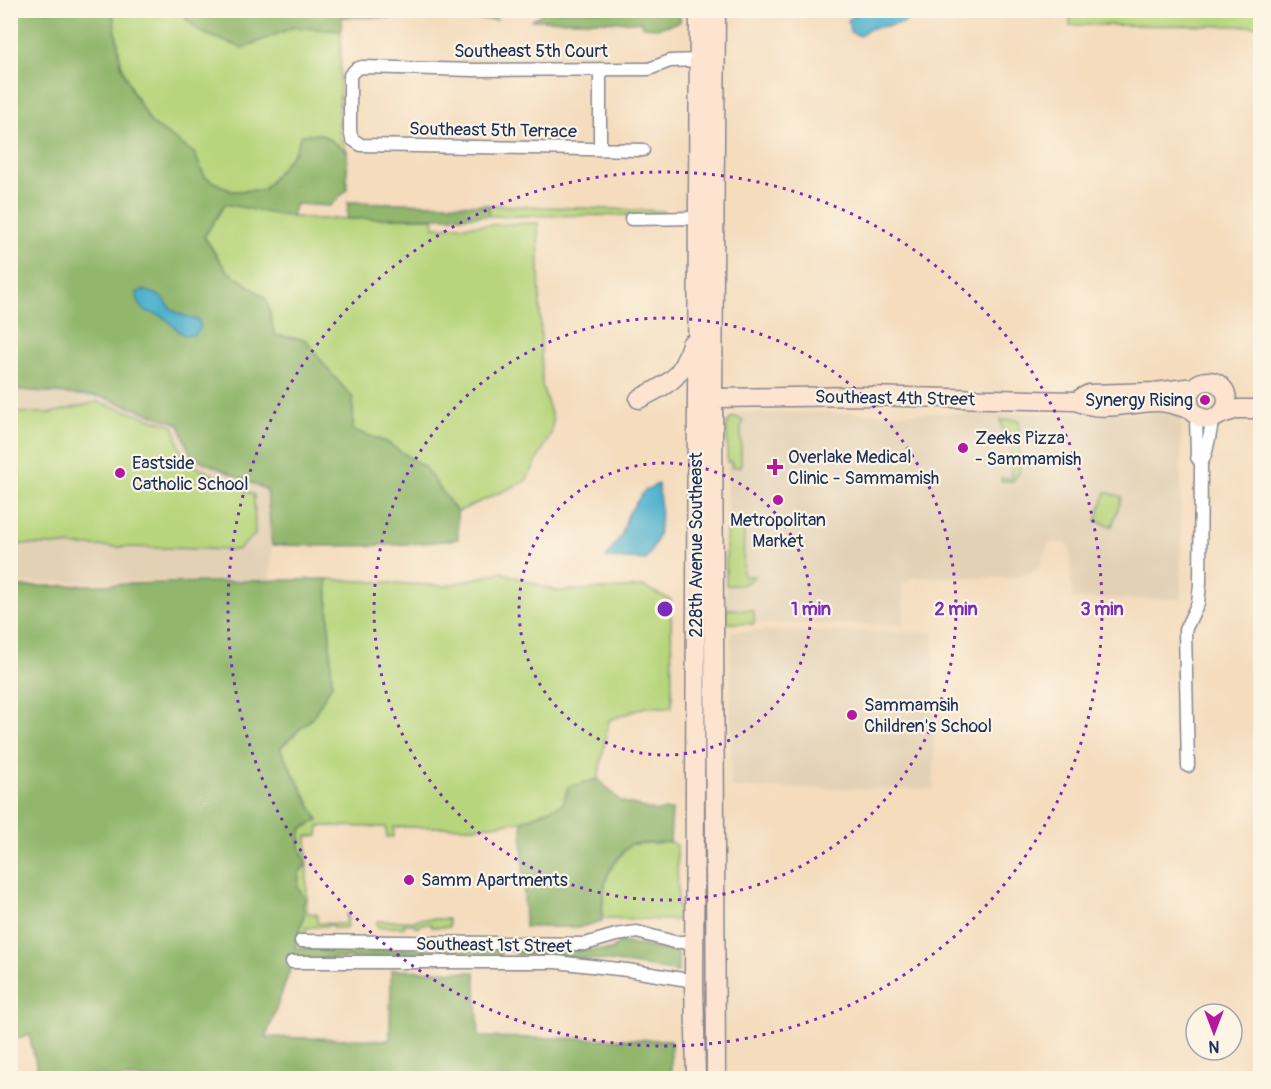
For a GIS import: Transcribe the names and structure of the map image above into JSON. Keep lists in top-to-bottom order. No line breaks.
{"streets":{"main road":["Southeast 4th Street","228th Avenue Southeast"],"street":["Southeast 5th Court","Southeast 5th Terrace","Southeast 1st Street"]},"crossings":[["Southeast 5th Court","Southeast 5th Terrace"],["Southeast 5th Court","228th Avenue Southeast"],["Southeast 4th Street","228th Avenue Southeast"],["228th Avenue Southeast","Southeast 1st Street"]],"places":{"other":["Synergy Rising","Zeeks Pizza - Sammamish","Eastside Catholic School","Metropolitan Market","Sammamsih Children's School","Samm Apartments"],"health":["Overlake Medical Clinic - Sammamish"]},"north":"bottom","rings":["1 min","2 min","3 min"]}
